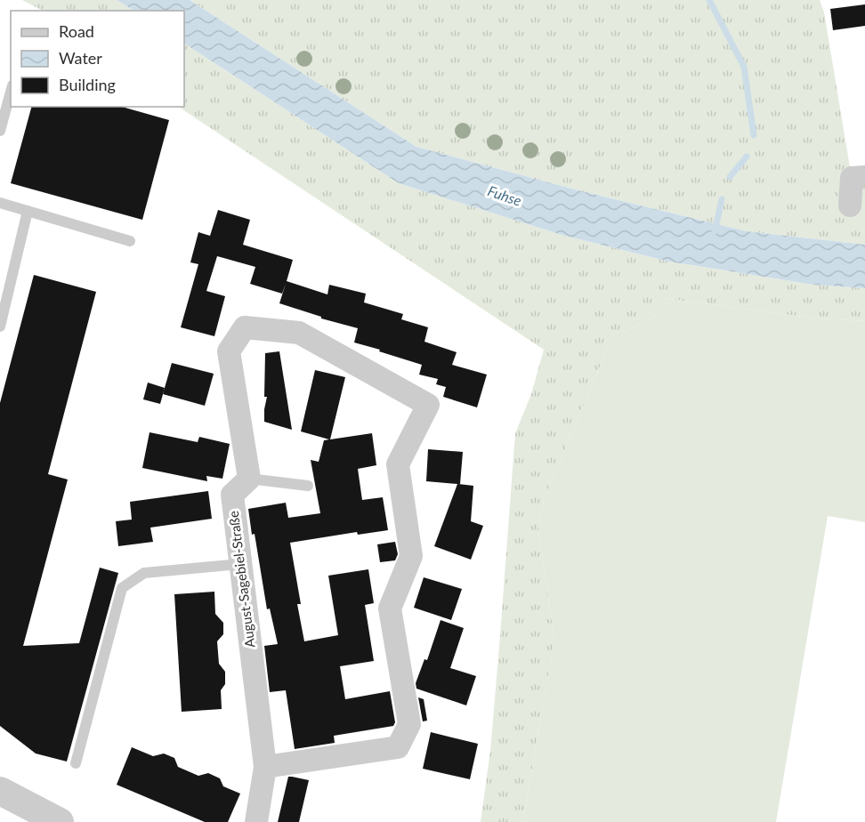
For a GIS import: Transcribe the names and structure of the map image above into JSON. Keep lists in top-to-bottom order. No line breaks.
{"streets":{"street":["August-Sagebiel-Straße"]},"water":["Fuhse"],"legend":["Road","Water","Building"]}
